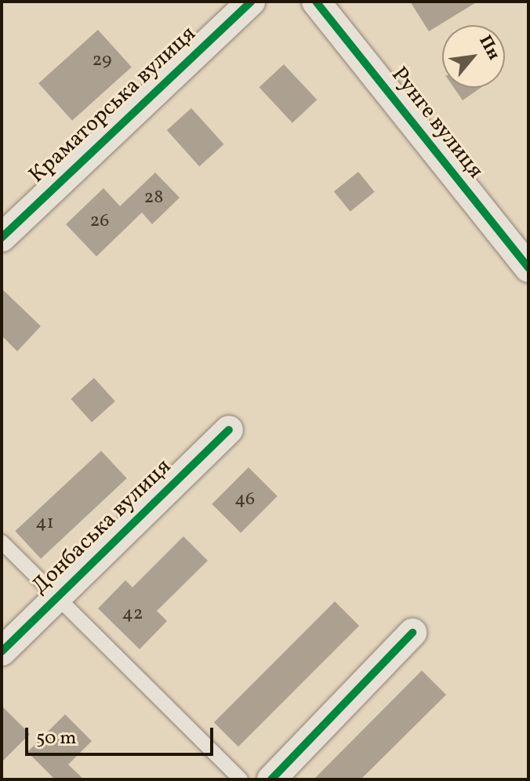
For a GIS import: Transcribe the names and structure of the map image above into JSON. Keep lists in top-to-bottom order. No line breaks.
{"streets":{"street":["Краматорська вулиця","Рунге вулиця","Донбаська вулиця"]},"house_numbers":["29","28","26","46","41","42"],"scale_bar":"50 m","north":"top right"}
